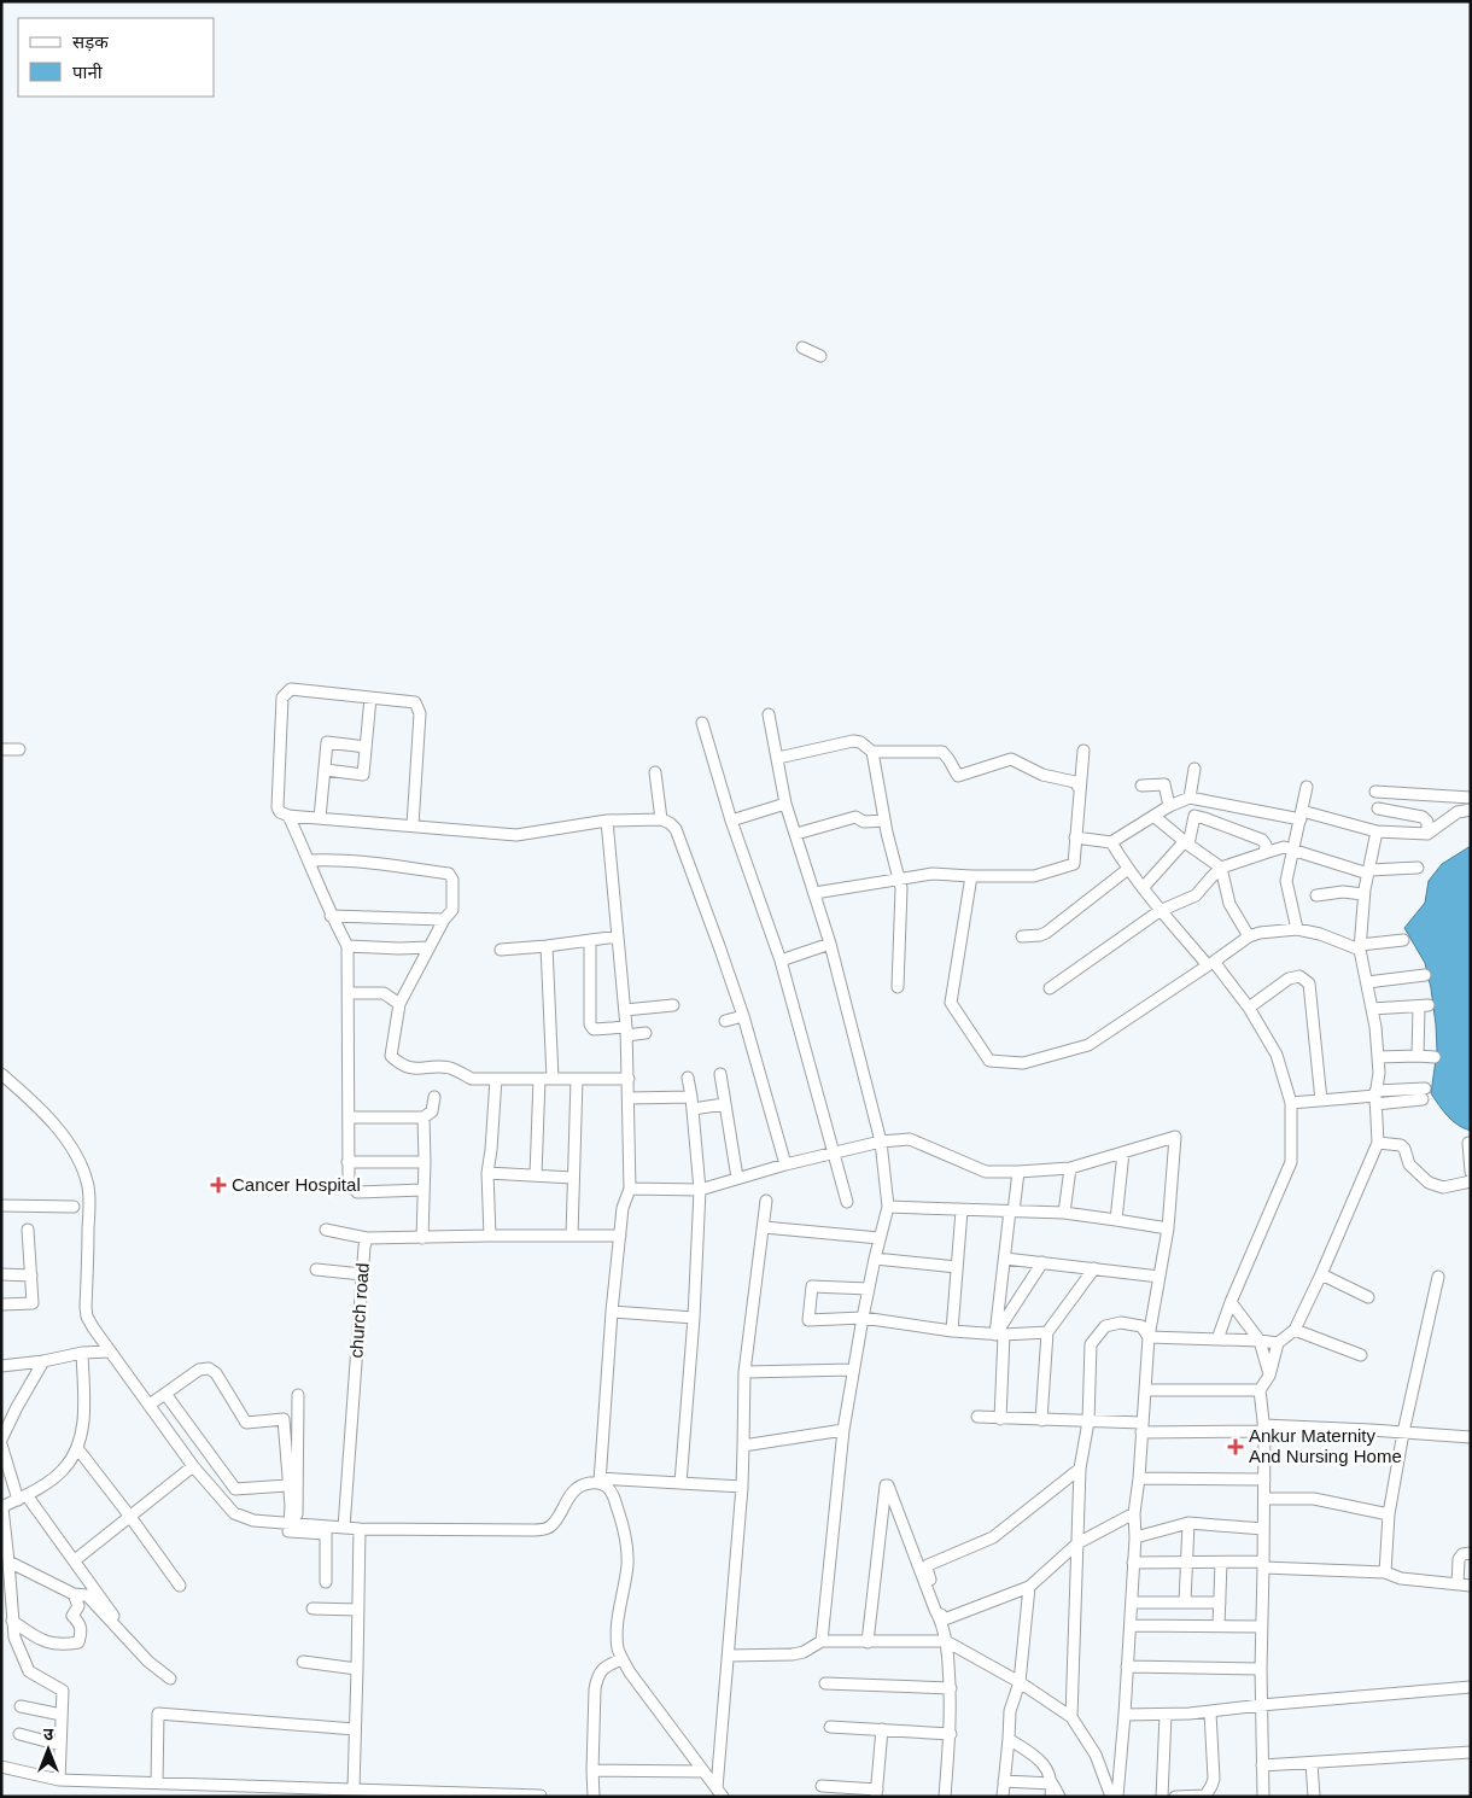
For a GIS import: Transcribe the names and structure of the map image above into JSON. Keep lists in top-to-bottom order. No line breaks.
{"streets":{"street":["church road"]},"places":{"health":["Cancer Hospital","Ankur Maternity And Nursing Home"]},"legend":["सड़क","पानी"],"north":"top"}
